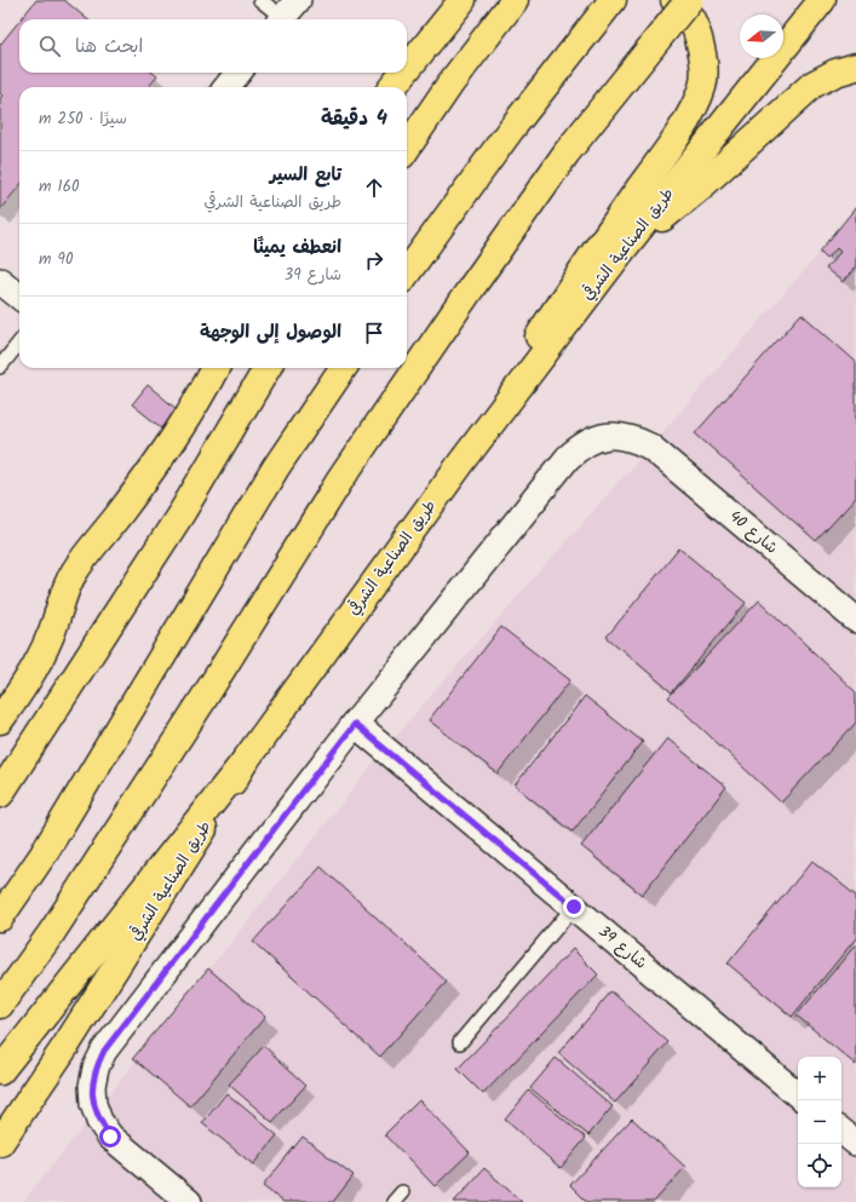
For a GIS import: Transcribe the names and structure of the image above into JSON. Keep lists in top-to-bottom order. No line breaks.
{"streets":{"main road":["طريق الصناعية الشرقي"],"street":["شارع 40","شارع 39"]},"crossings":[["شارع 40","شارع 39"]],"north":"left","page":{"search":"ابحث هنا","heading":["4 دقيقة","سيرًا · 250 m"],"list":[["تابع السير","طريق الصناعية الشرقي","160 m"],["انعطف يمينًا","شارع 39","90 m"],"الوصول إلى الوجهة"],"map_buttons":["+","−"]}}
